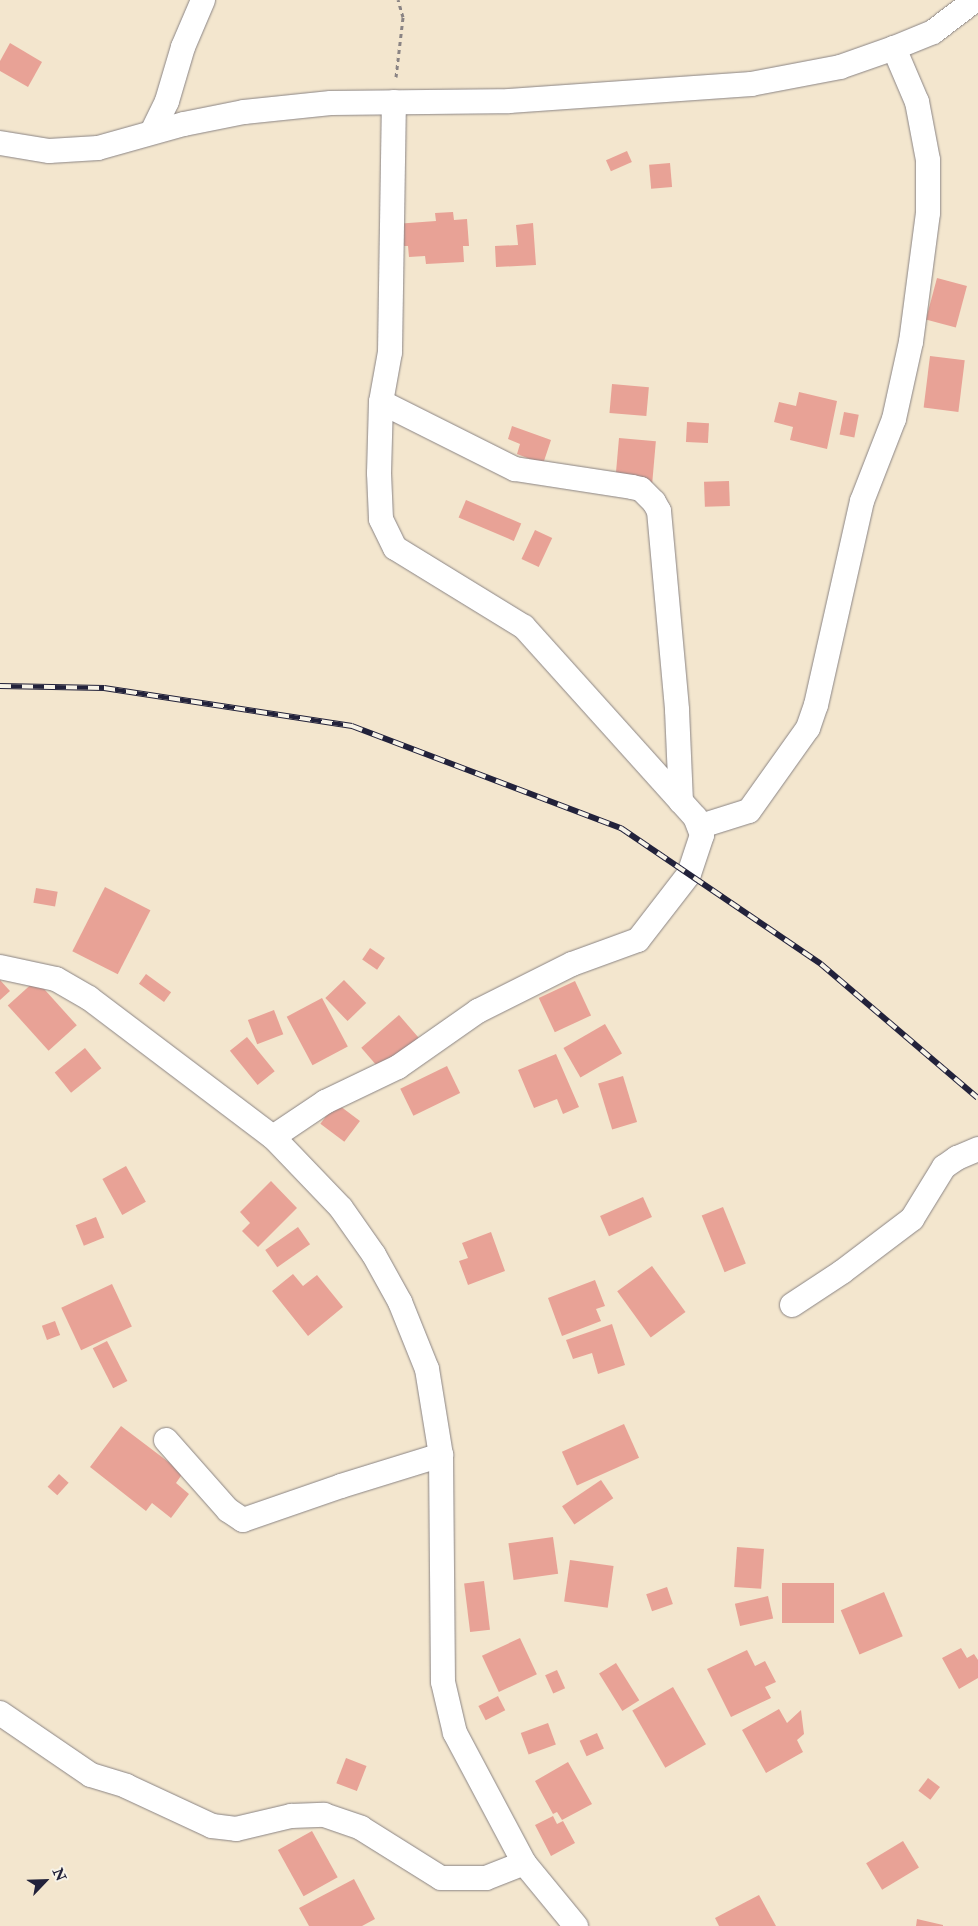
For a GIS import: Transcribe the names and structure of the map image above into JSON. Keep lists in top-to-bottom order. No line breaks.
{"north":"top right"}
